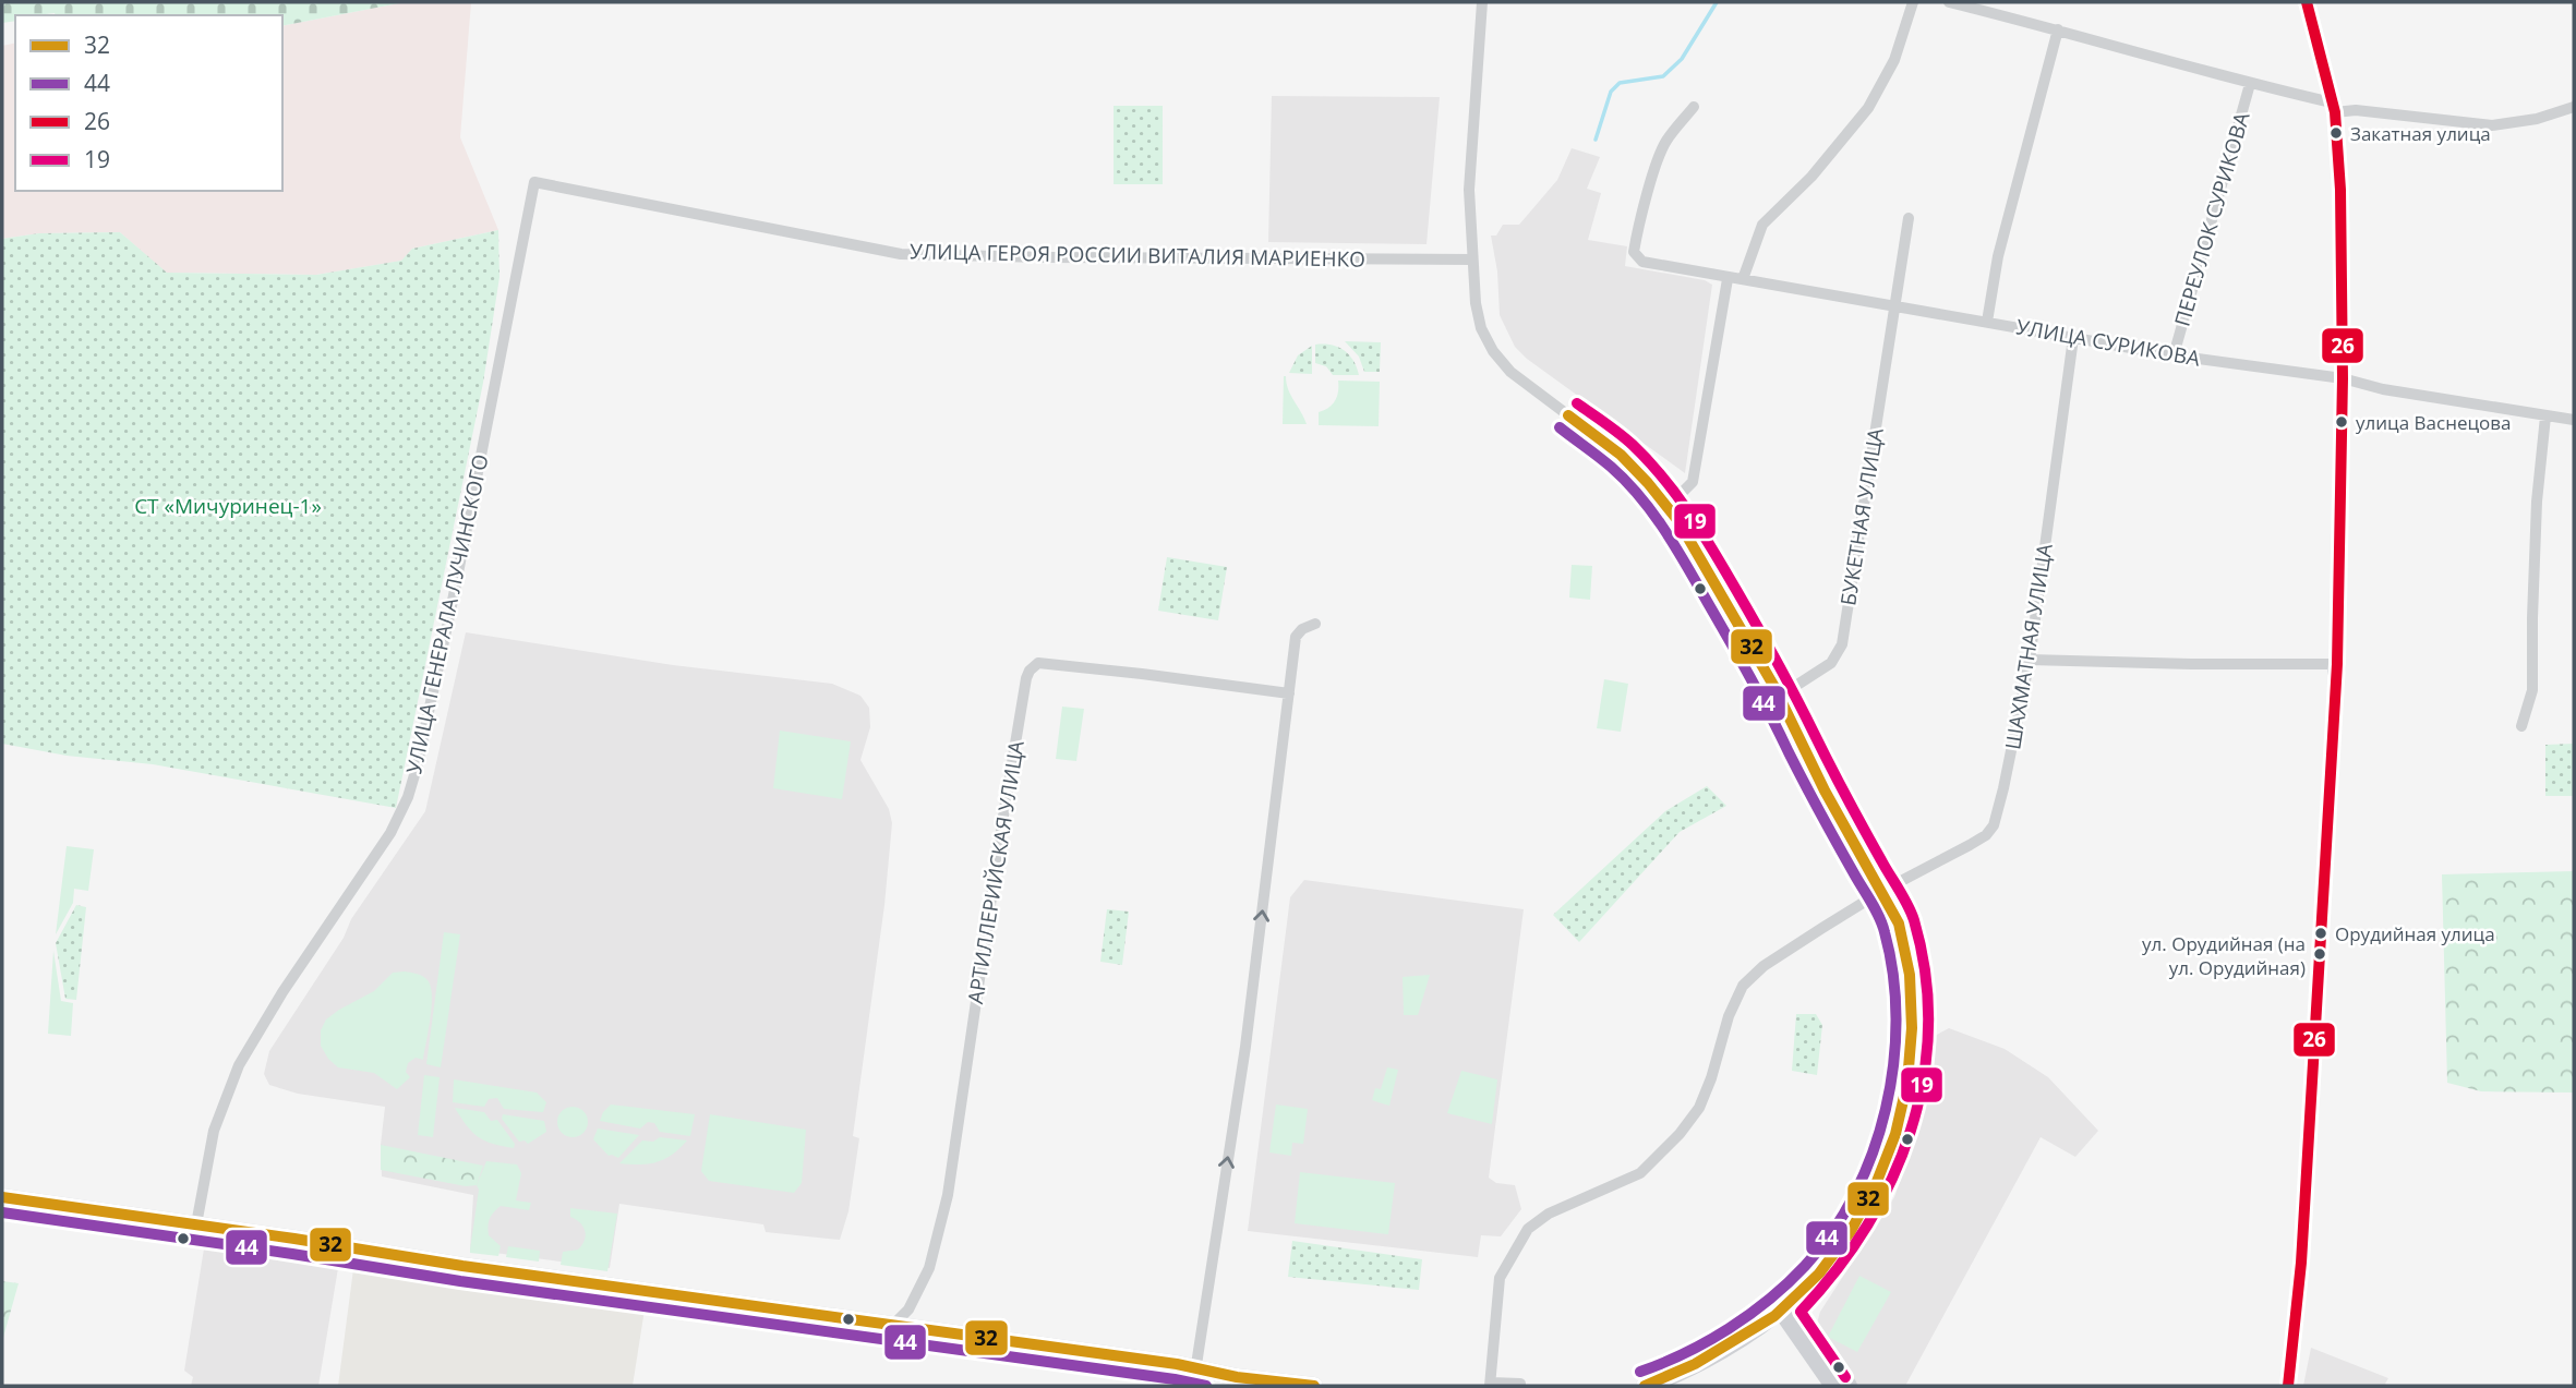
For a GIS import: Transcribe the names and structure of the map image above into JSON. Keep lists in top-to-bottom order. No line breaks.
{"streets":{"street":["ПЕРЕУЛОК СУРИКОВА","УЛИЦА ГЕРОЯ РОССИИ ВИТАЛИЯ МАРИЕНКО","УЛИЦА СУРИКОВА","БУКЕТНАЯ УЛИЦА","УЛИЦА ГЕНЕРАЛА ЛУЧИНСКОГО","ШАХМАТНАЯ УЛИЦА","АРТИЛЛЕРИЙСКАЯ УЛИЦА"]},"crossings":[["ПЕРЕУЛОК СУРИКОВА","УЛИЦА СУРИКОВА"],["УЛИЦА ГЕРОЯ РОССИИ ВИТАЛИЯ МАРИЕНКО","УЛИЦА ГЕНЕРАЛА ЛУЧИНСКОГО"],["УЛИЦА СУРИКОВА","БУКЕТНАЯ УЛИЦА"],["УЛИЦА СУРИКОВА","ШАХМАТНАЯ УЛИЦА"]],"parks":["СТ «Мичуринец-1»"],"places":["Закатная улица","улица Васнецова","Орудийная улица","ул. Орудийная (на ул. Орудийная)"],"lines":["transit line 26","transit line 19","transit line 32","transit line 44"],"legend":["32","44","26","19"]}
